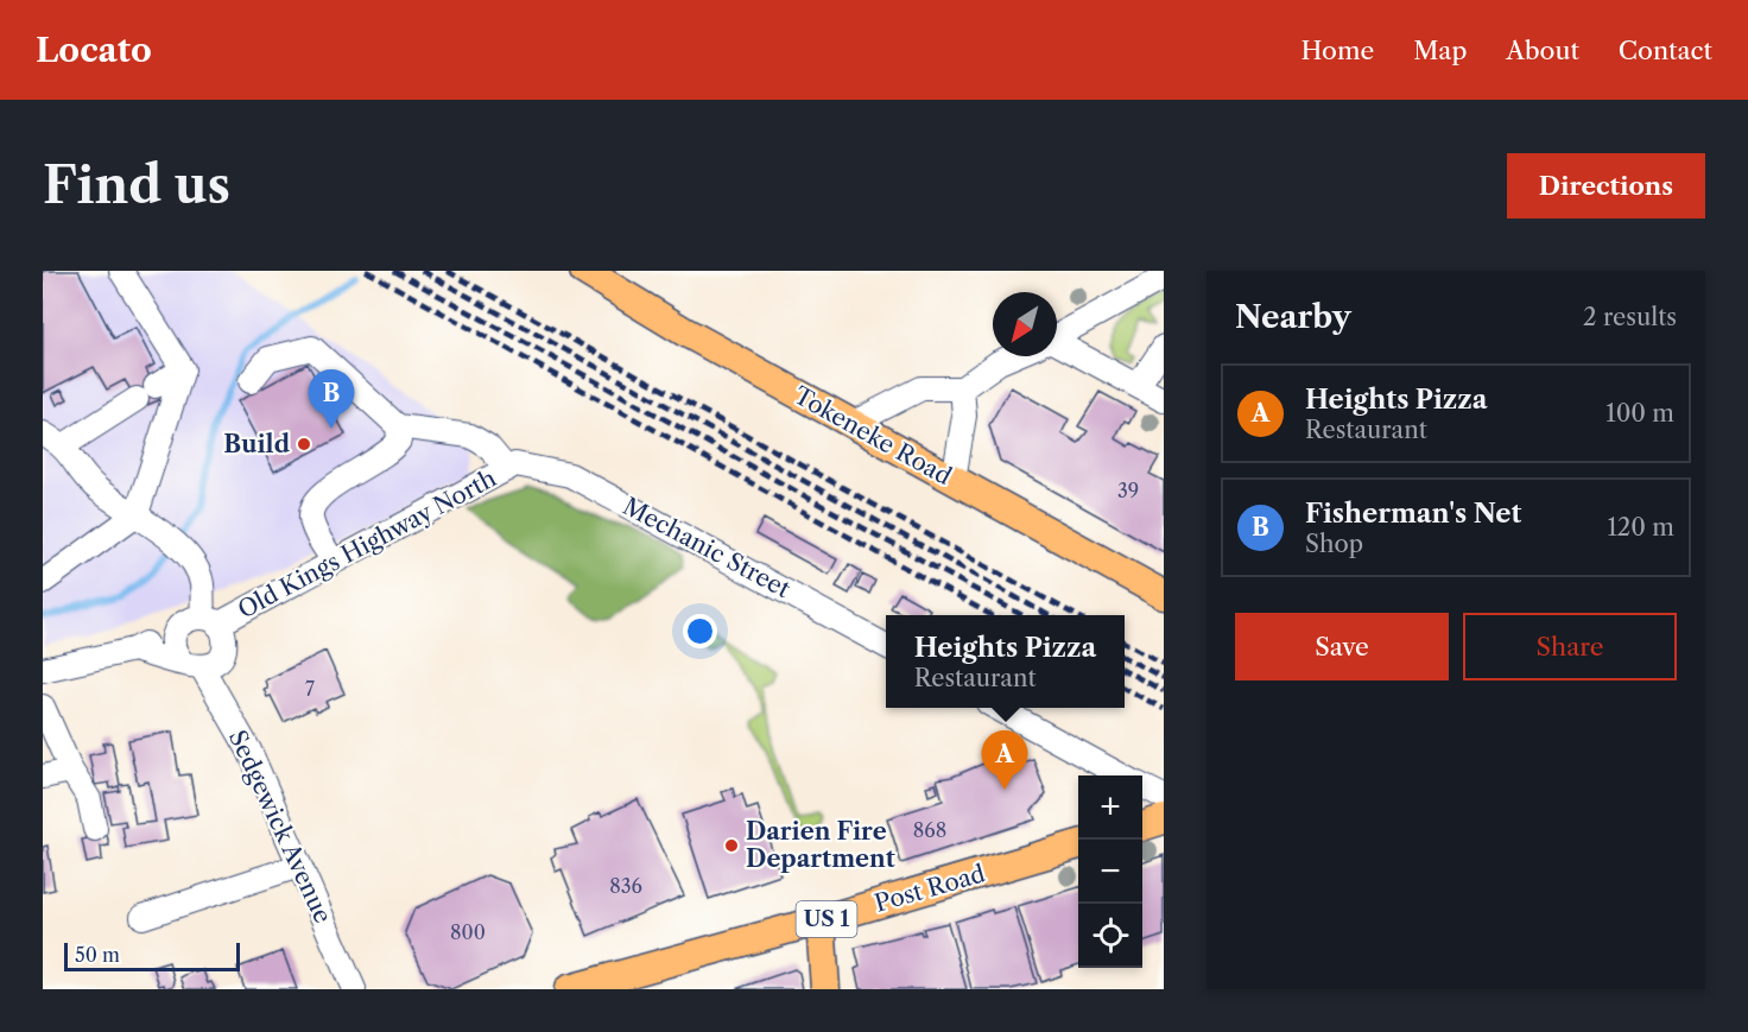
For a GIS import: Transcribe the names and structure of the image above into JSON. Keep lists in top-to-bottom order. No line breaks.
{"streets":{"main road":["Tokeneke Road","Post Road","US 1"],"street":["Old Kings Highway North","Mechanic Street","Sedgewick Avenue"]},"crossings":[["Old Kings Highway North","Mechanic Street"],["Old Kings Highway North","Sedgewick Avenue"]],"places":["Build","Darien Fire Department"],"house_numbers":["39","7","868","836","800"],"scale_bar":"50 m","north":"bottom left","page":{"header":"Locato","nav":["Home","Map","About","Contact"],"buttons":["Directions",["Save","Share"]],"title":"Find us","heading":["Nearby","2 results"],"list":[{"mark":"A","name":"Heights Pizza","note":"Restaurant","value":"100 m"},{"mark":"B","name":"Fisherman's Net","note":"Shop","value":"120 m"}],"pins":["B","A"],"popup":["Heights Pizza","Restaurant"],"map_buttons":["+","−"],"scale":"50 m"}}
